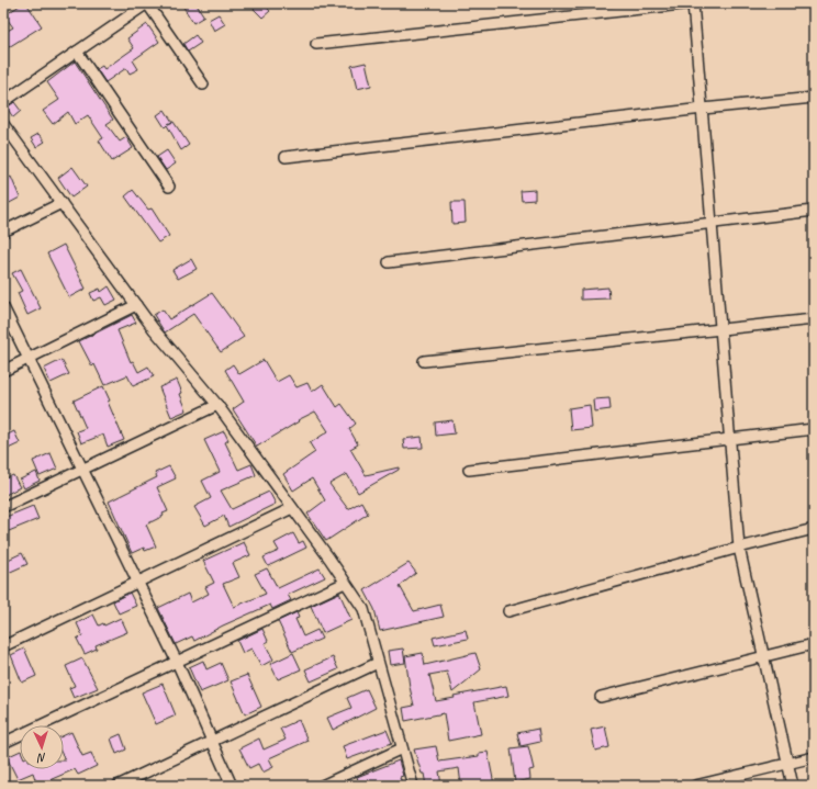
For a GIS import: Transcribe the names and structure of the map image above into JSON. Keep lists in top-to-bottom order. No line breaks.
{"north":"bottom"}
